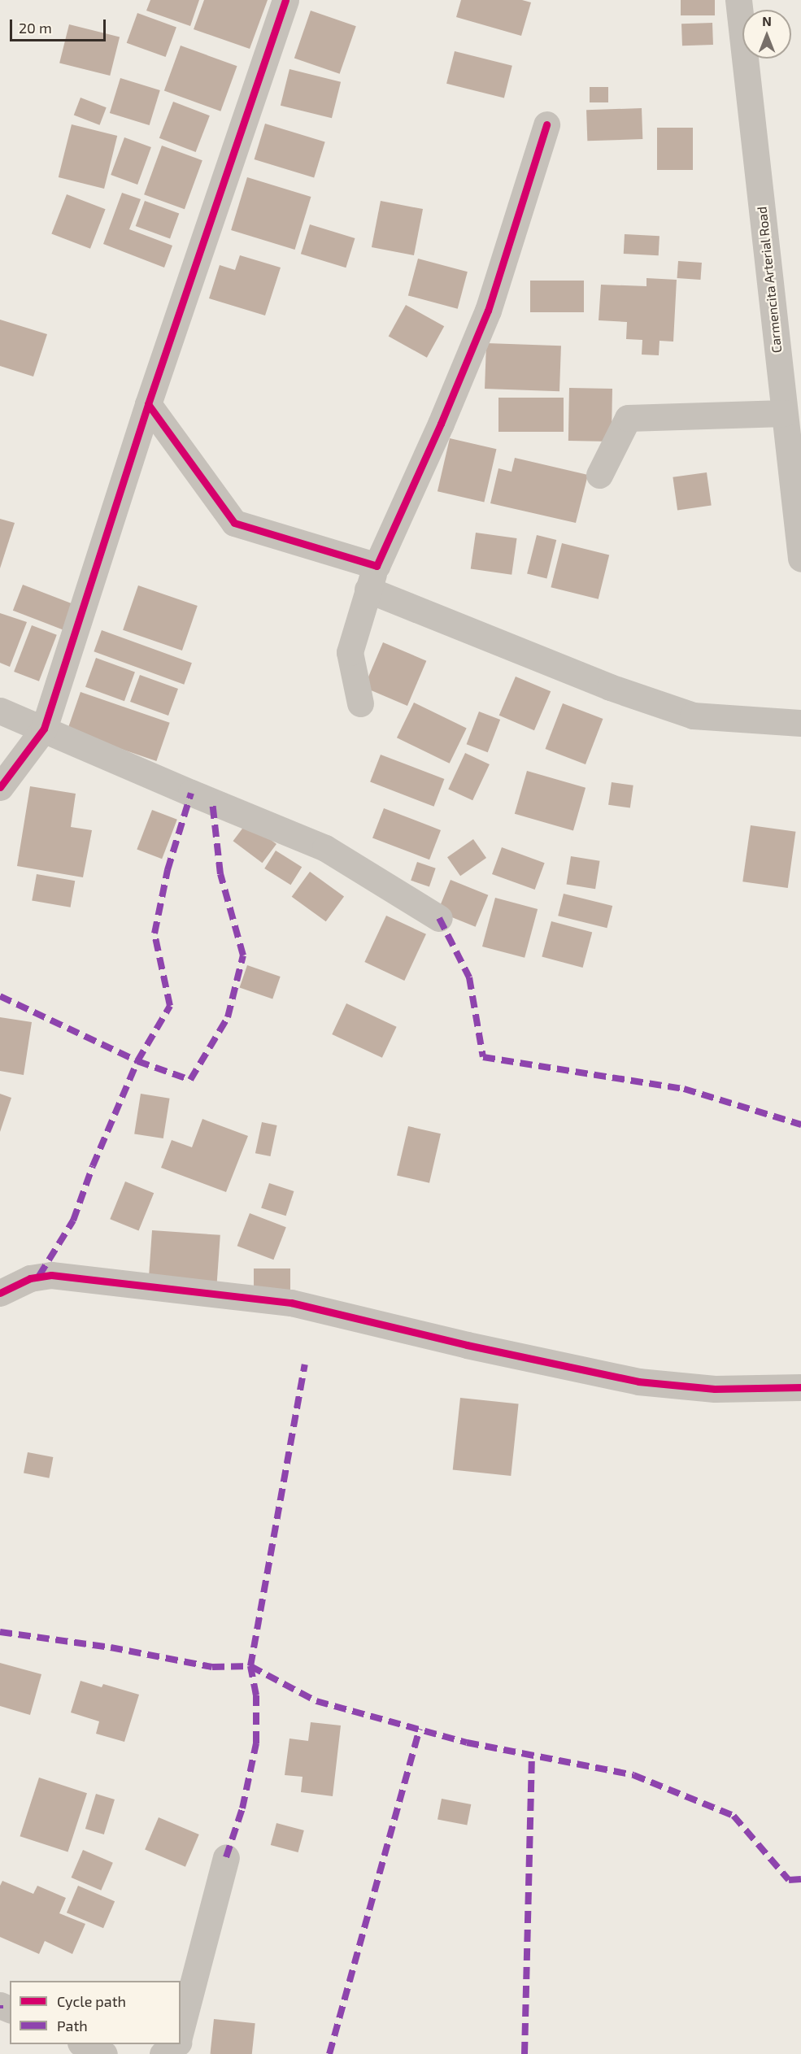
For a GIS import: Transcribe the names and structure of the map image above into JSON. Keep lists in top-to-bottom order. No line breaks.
{"streets":{"street":["Carmencita Arterial Road"]},"legend":["Cycle path","Path"],"scale_bar":"20 m","north":"top"}
